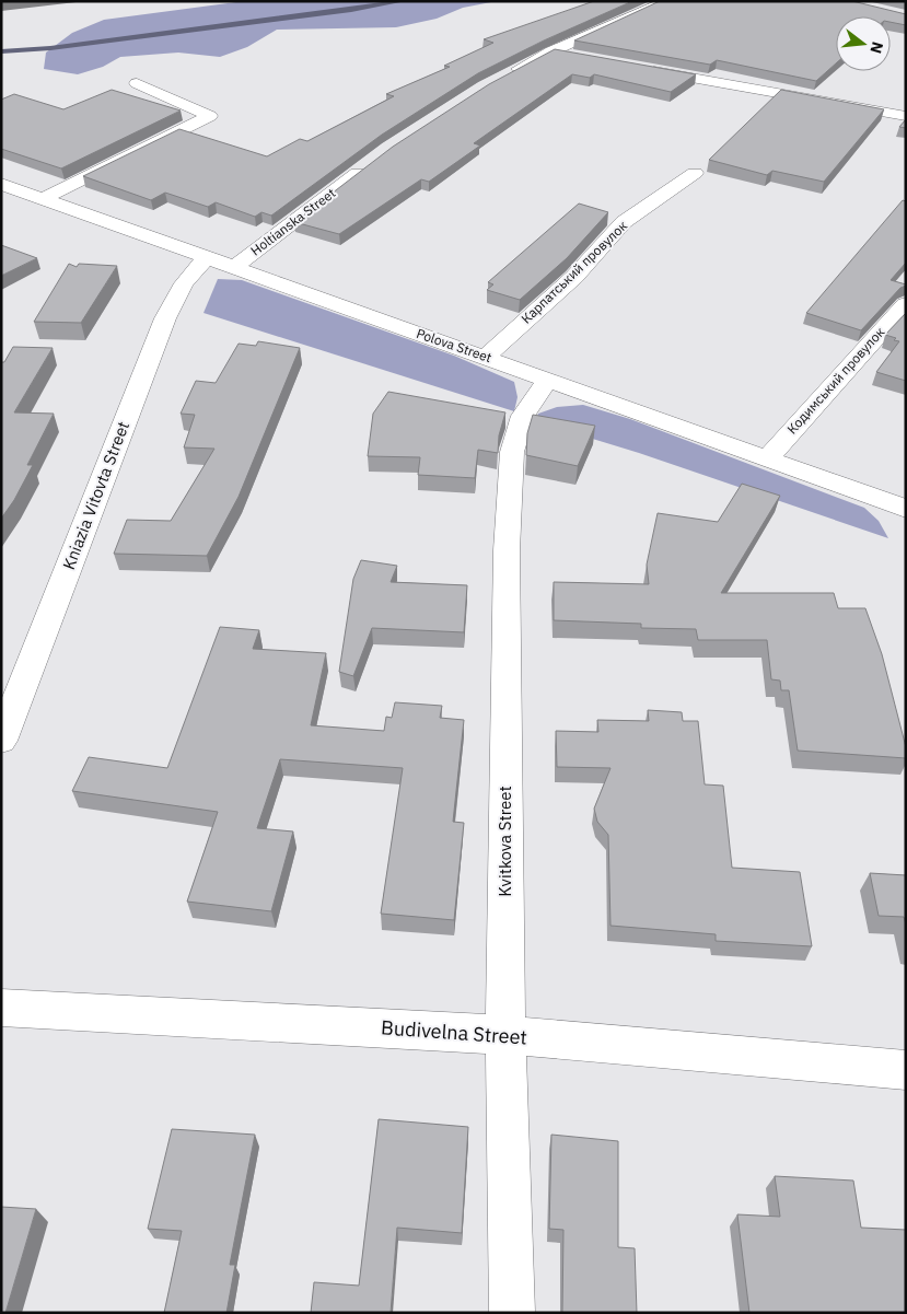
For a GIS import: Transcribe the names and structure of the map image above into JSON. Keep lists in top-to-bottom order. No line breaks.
{"streets":{"street":["Holtianska Street","Карпатський провулок","Polova Street","Кодимський провулок","Kniazia Vitovta Street","Kvitkova Street","Budivelna Street"]},"crossings":[["Holtianska Street","Polova Street"],["Карпатський провулок","Polova Street"],["Polova Street","Кодимський провулок"],["Polova Street","Kniazia Vitovta Street"],["Polova Street","Kvitkova Street"],["Kvitkova Street","Budivelna Street"]],"north":"right"}
